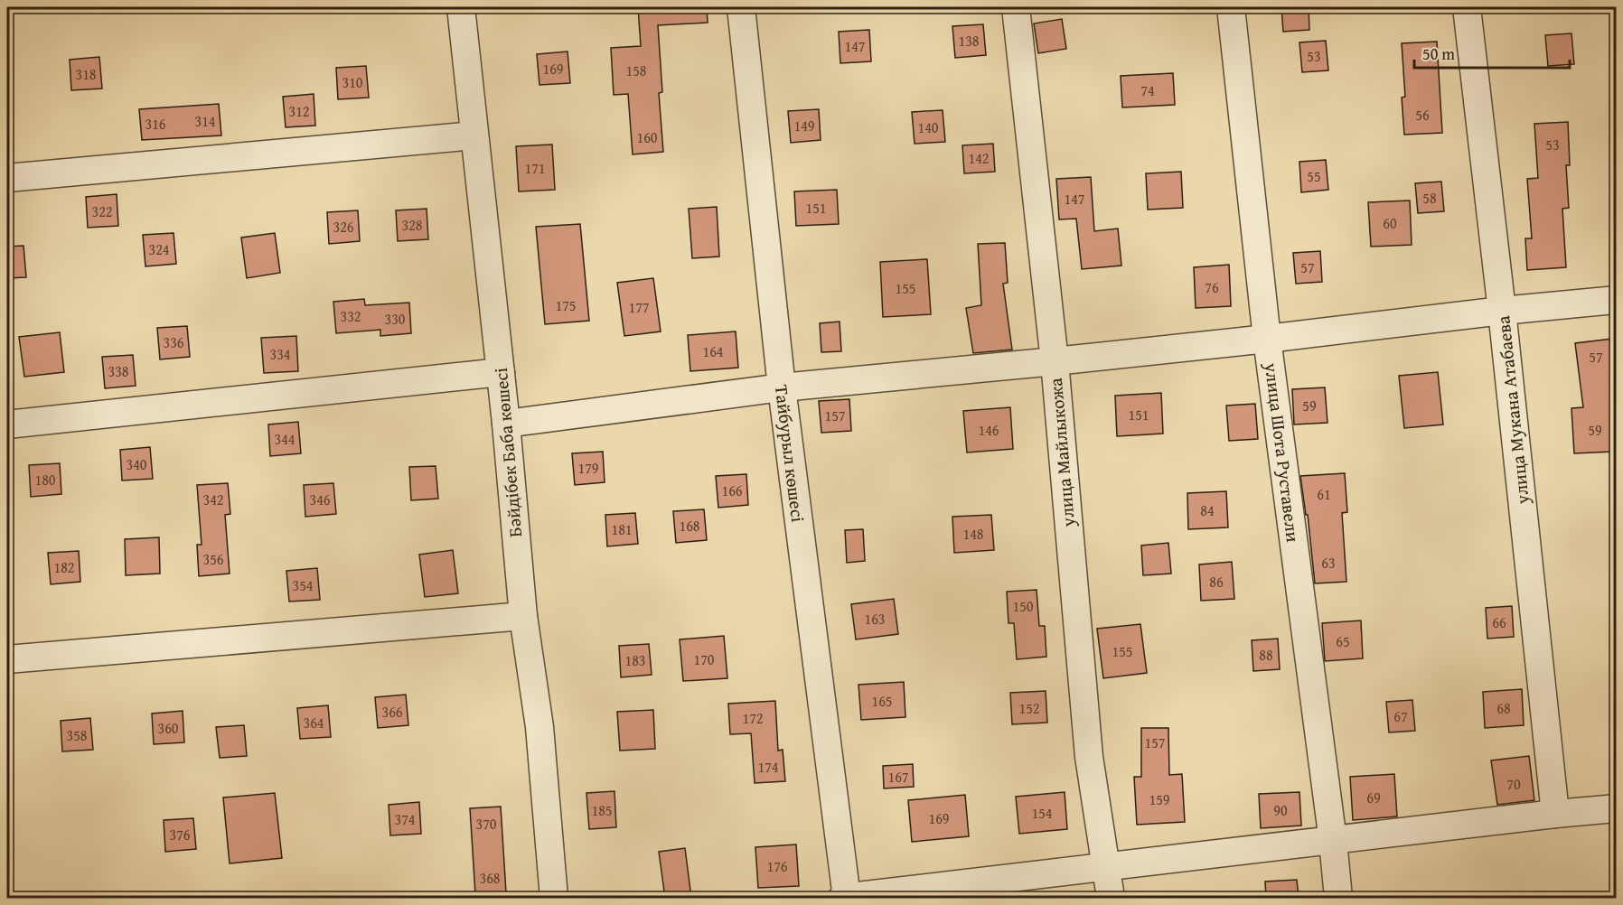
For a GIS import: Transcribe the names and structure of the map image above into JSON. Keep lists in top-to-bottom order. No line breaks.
{"streets":{"street":["улица Мукана Атабаева","Бәйдібек Баба көшесі","улица Майлыкожа","улица Шота Руставели","Тайбурыл көшесі"]},"house_numbers":["138","147","53","169","158","318","310","74","312","56","314","316","149","140","160","53","142","171","55","58","147","151","322","60","328","326","324","57","76","155","175","177","332","330","336","164","334","57","338","59","151","157","146","59","344","340","179","180","166","61","342","346","84","168","181","148","356","63","182","86","354","150","163","66","65","155","88","170","183","165","152","68","366","67","172","364","360","358","157","174","167","70","69","159","185","90","154","169","374","370","376","176","368"],"scale_bar":"50 m"}
